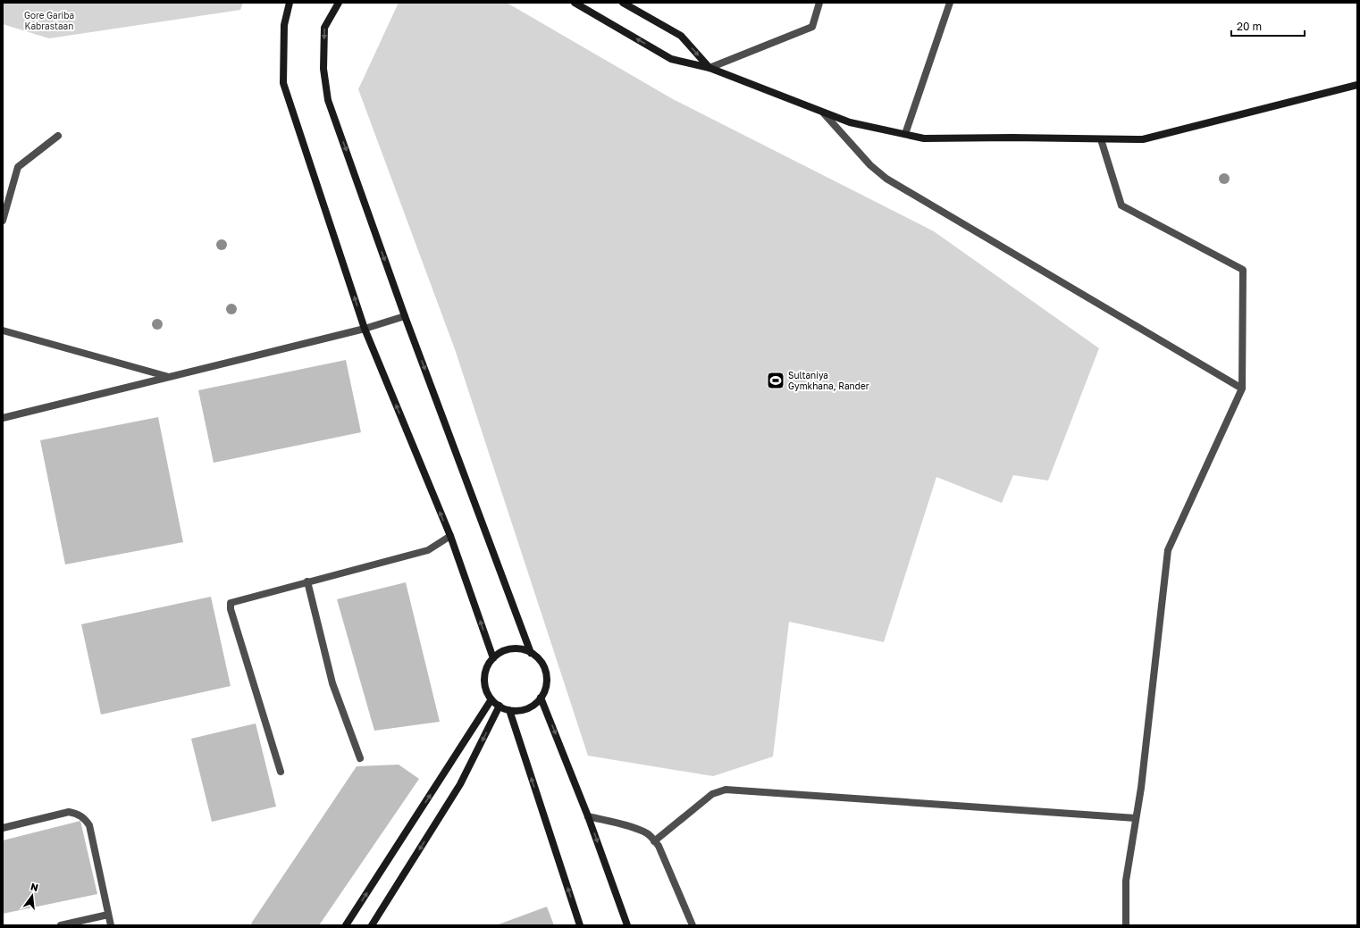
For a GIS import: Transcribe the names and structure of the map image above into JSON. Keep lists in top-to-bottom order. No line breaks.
{"parks":["Gore Gariba Kabrastaan"],"places":{"sports":["Sultaniya Gymkhana, Rander"]},"scale_bar":"20 m","north":"top"}
